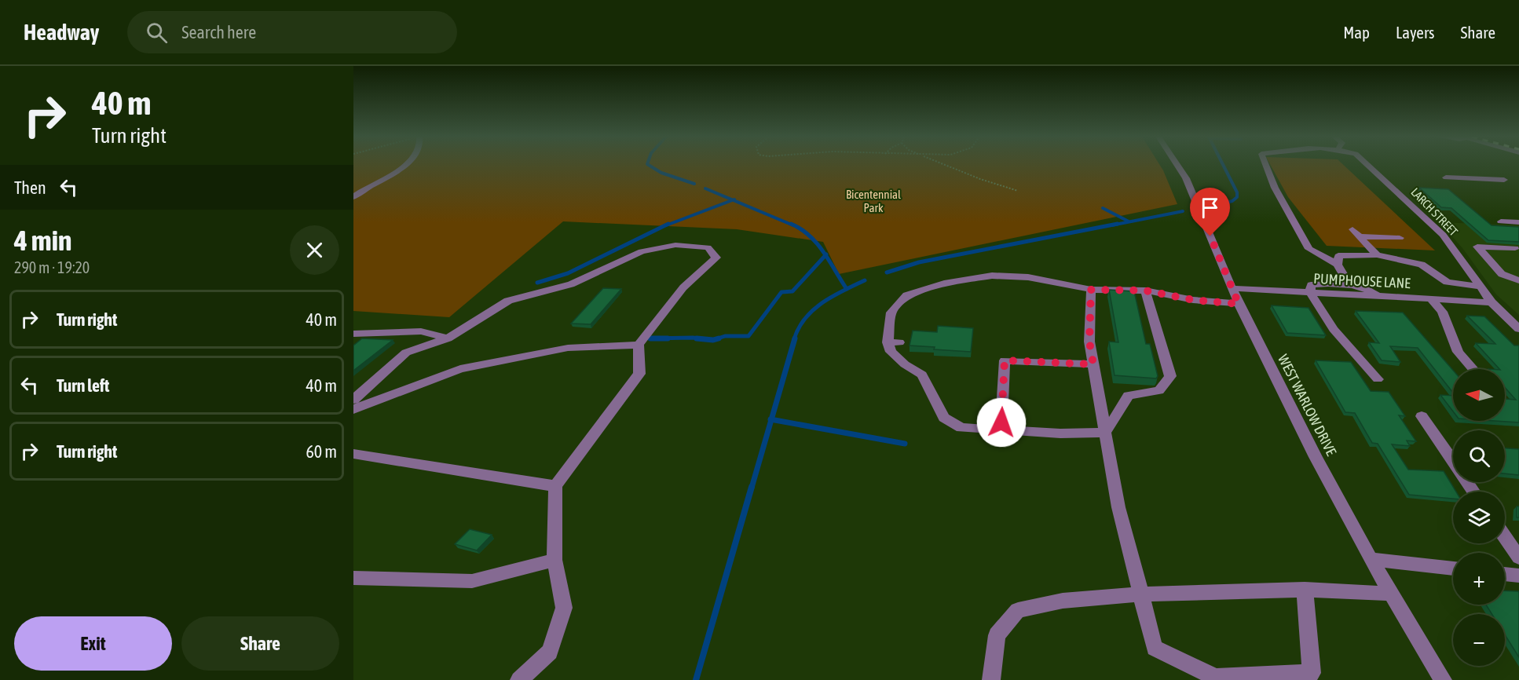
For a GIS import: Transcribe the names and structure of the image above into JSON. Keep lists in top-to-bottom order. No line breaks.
{"streets":{"street":["LARCH STREET","PUMPHOUSE LANE","WEST WARLOW DRIVE"]},"crossings":[["LARCH STREET","PUMPHOUSE LANE"],["PUMPHOUSE LANE","WEST WARLOW DRIVE"]],"parks":["Bicentennial Park"],"north":"left","page":{"header":"Headway","search":"Search here","nav":["Map","Layers","Share"],"turn":["40 m","Turn right"],"then":"Then","heading":["4 min","290 m · 19:20"],"list":[{"name":"Turn right","value":"40 m"},{"name":"Turn left","value":"40 m"},{"name":"Turn right","value":"60 m"}],"map_buttons":["+","−"],"buttons":["Exit","Share"]}}
